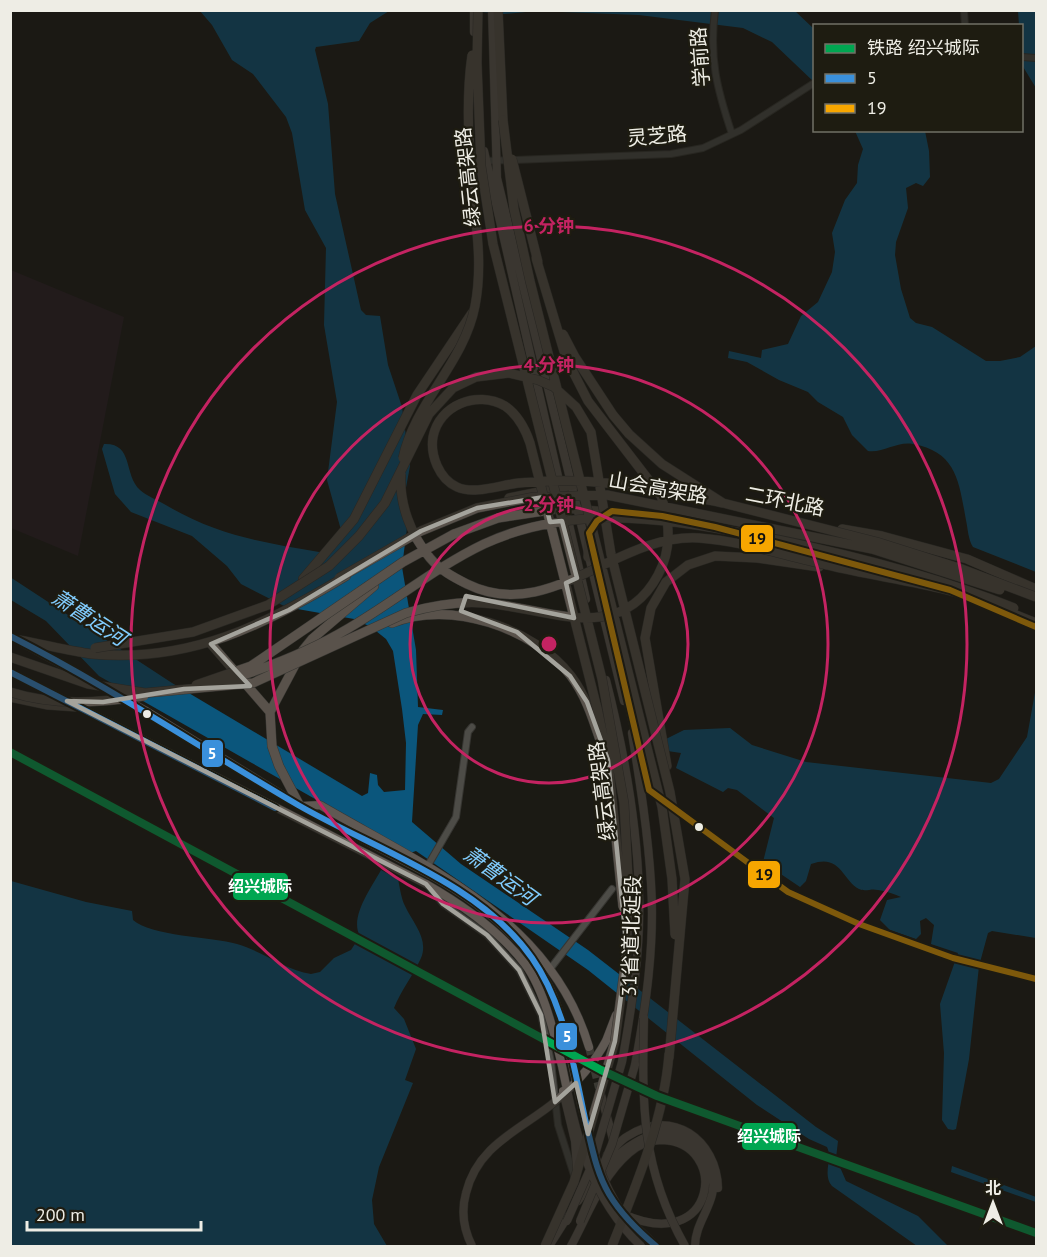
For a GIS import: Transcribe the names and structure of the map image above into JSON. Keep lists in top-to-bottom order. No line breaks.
{"streets":{"highway":["绿云高架路","山会高架路","二环北路"],"main road":["31省道北延段"],"street":["学前路","灵芝路"]},"crossings":[["学前路","灵芝路"],["灵芝路","31省道北延段"],["山会高架路","二环北路"],["二环北路","31省道北延段"]],"water":["萧曹运河"],"lines":["transit line 19","transit line 5","rail line 绍兴城际"],"legend":["铁路 绍兴城际","5","19"],"scale_bar":"200 m","north":"top","rings":["6 分钟","4 分钟","2 分钟"]}
